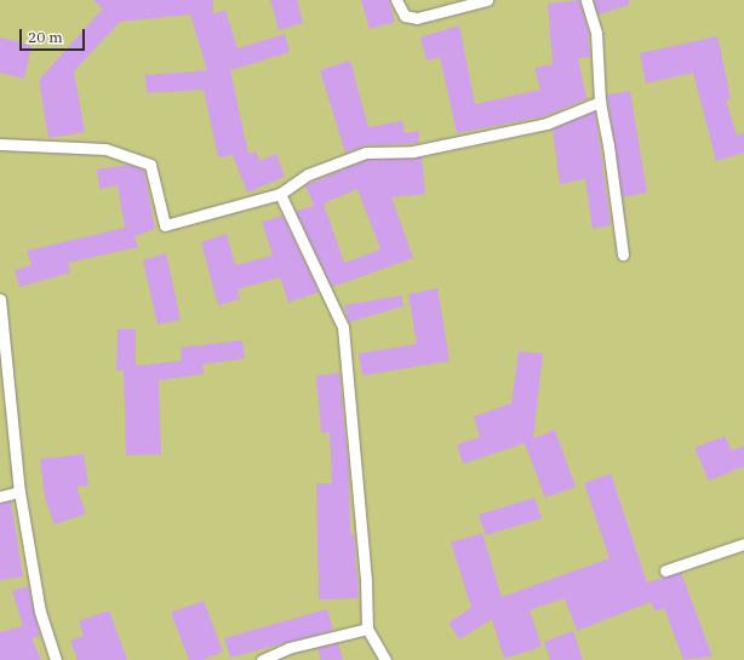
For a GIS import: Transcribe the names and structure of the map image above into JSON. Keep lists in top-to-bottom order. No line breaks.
{"scale_bar":"20 m"}
